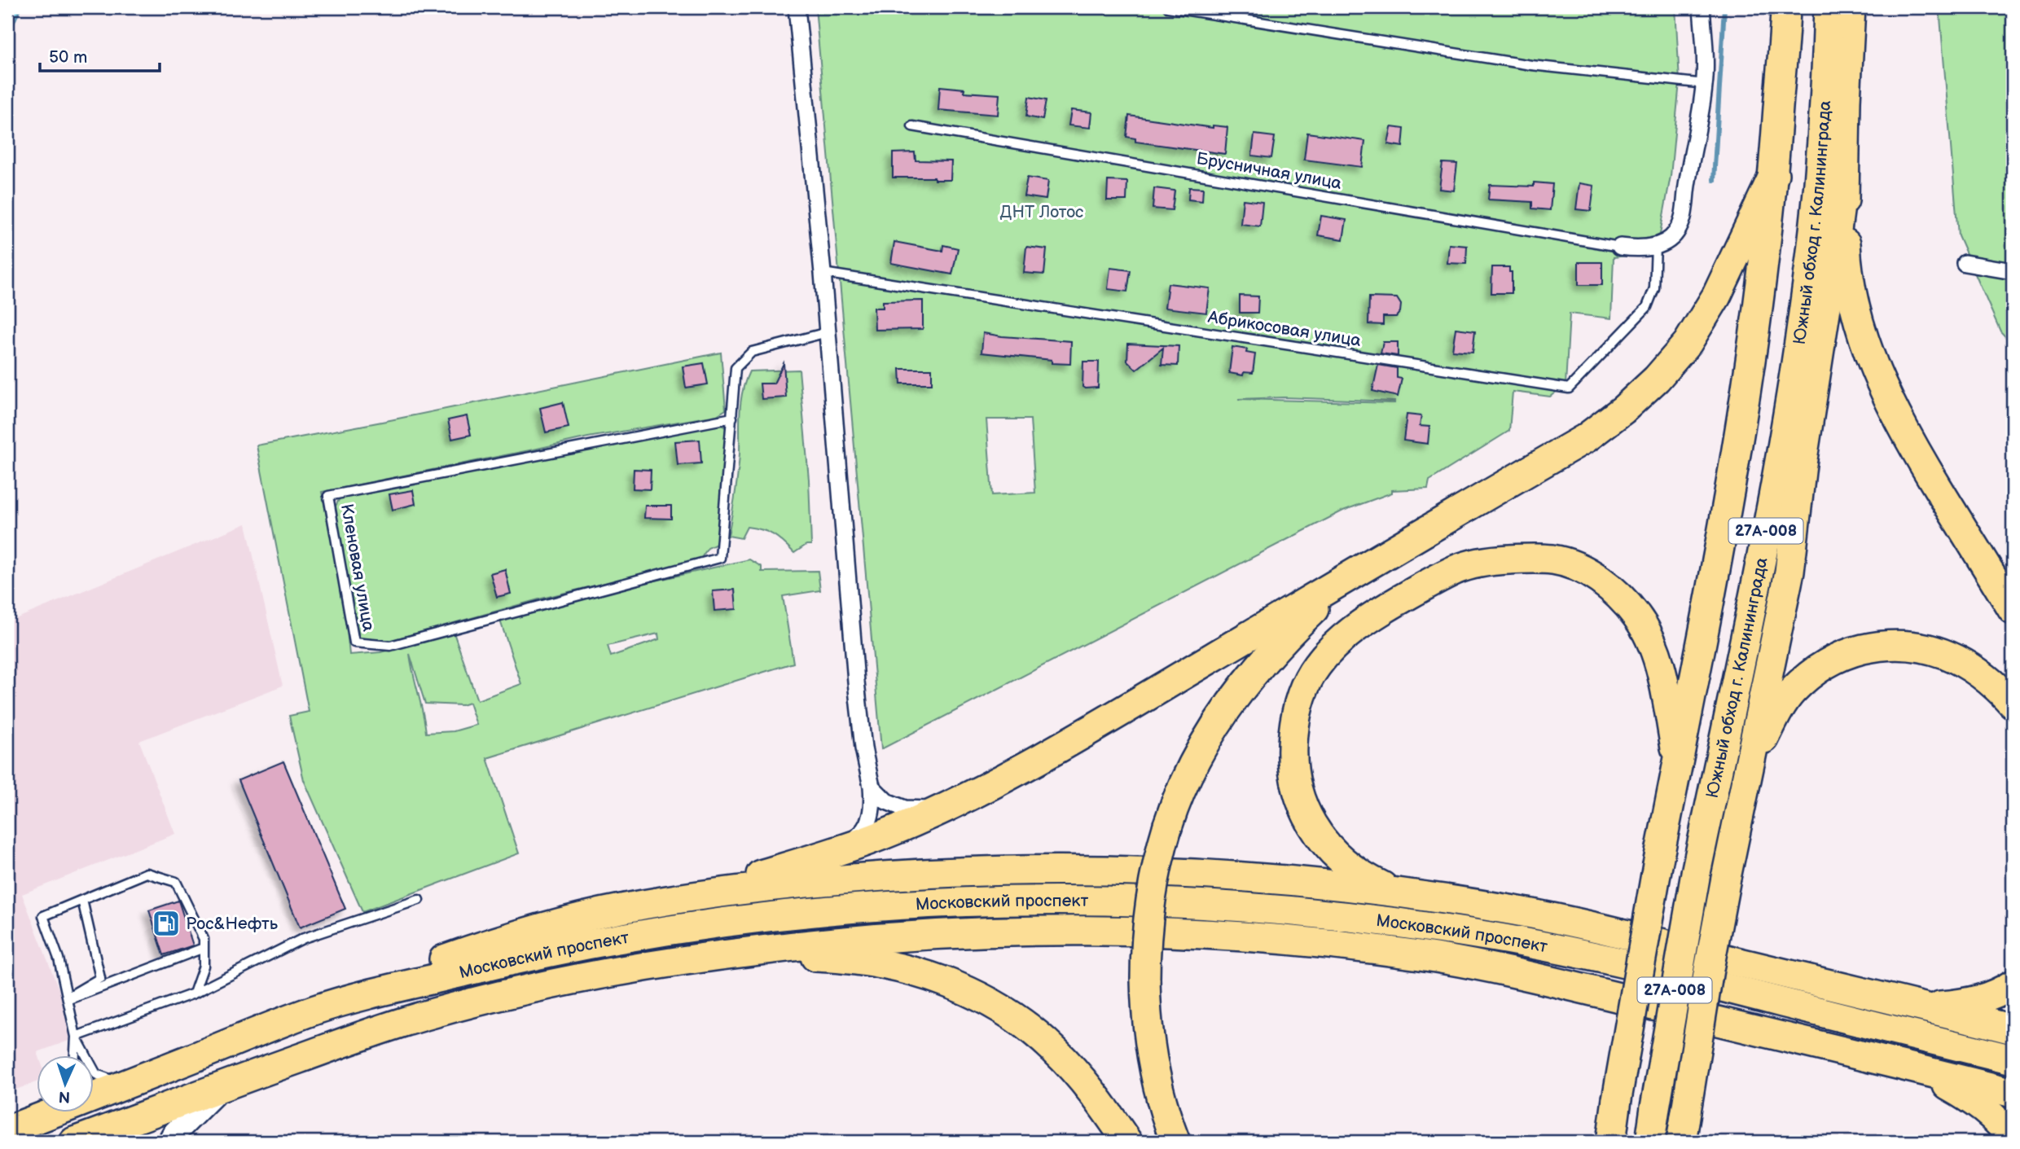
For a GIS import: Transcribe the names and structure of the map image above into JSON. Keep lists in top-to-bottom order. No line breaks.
{"streets":{"highway":["Южный обход г. Калининграда","27А-008","Московский проспект"],"lane":["Брусничная улица","Абрикосовая улица","Кленовая улица"]},"parks":["ДНТ Лотос"],"places":{"fuel station":["Рос&Нефть"]},"scale_bar":"50 m","north":"bottom"}
